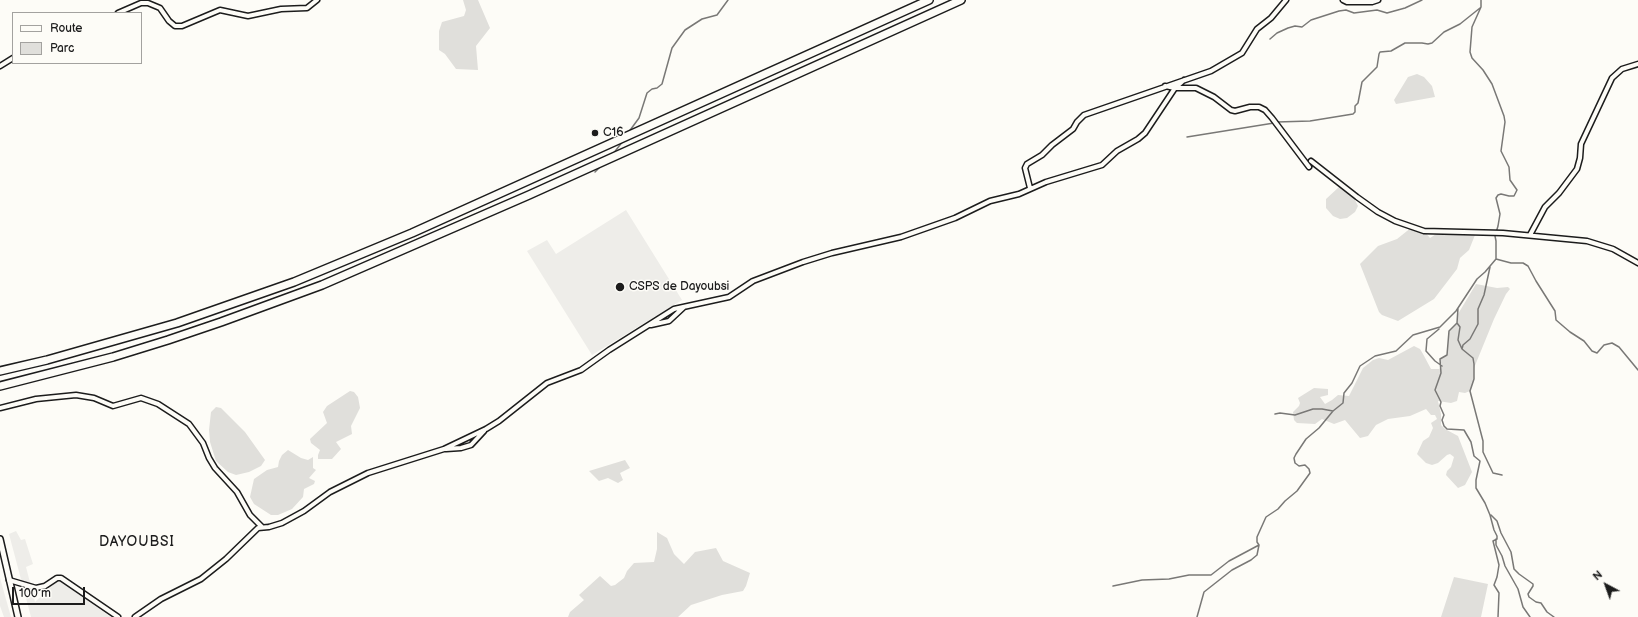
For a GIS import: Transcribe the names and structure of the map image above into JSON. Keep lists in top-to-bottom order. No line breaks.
{"districts":["DAYOUBSI"],"places":["C16","CSPS de Dayoubsi"],"legend":["Route","Parc"],"scale_bar":"100 m","north":"top left"}
